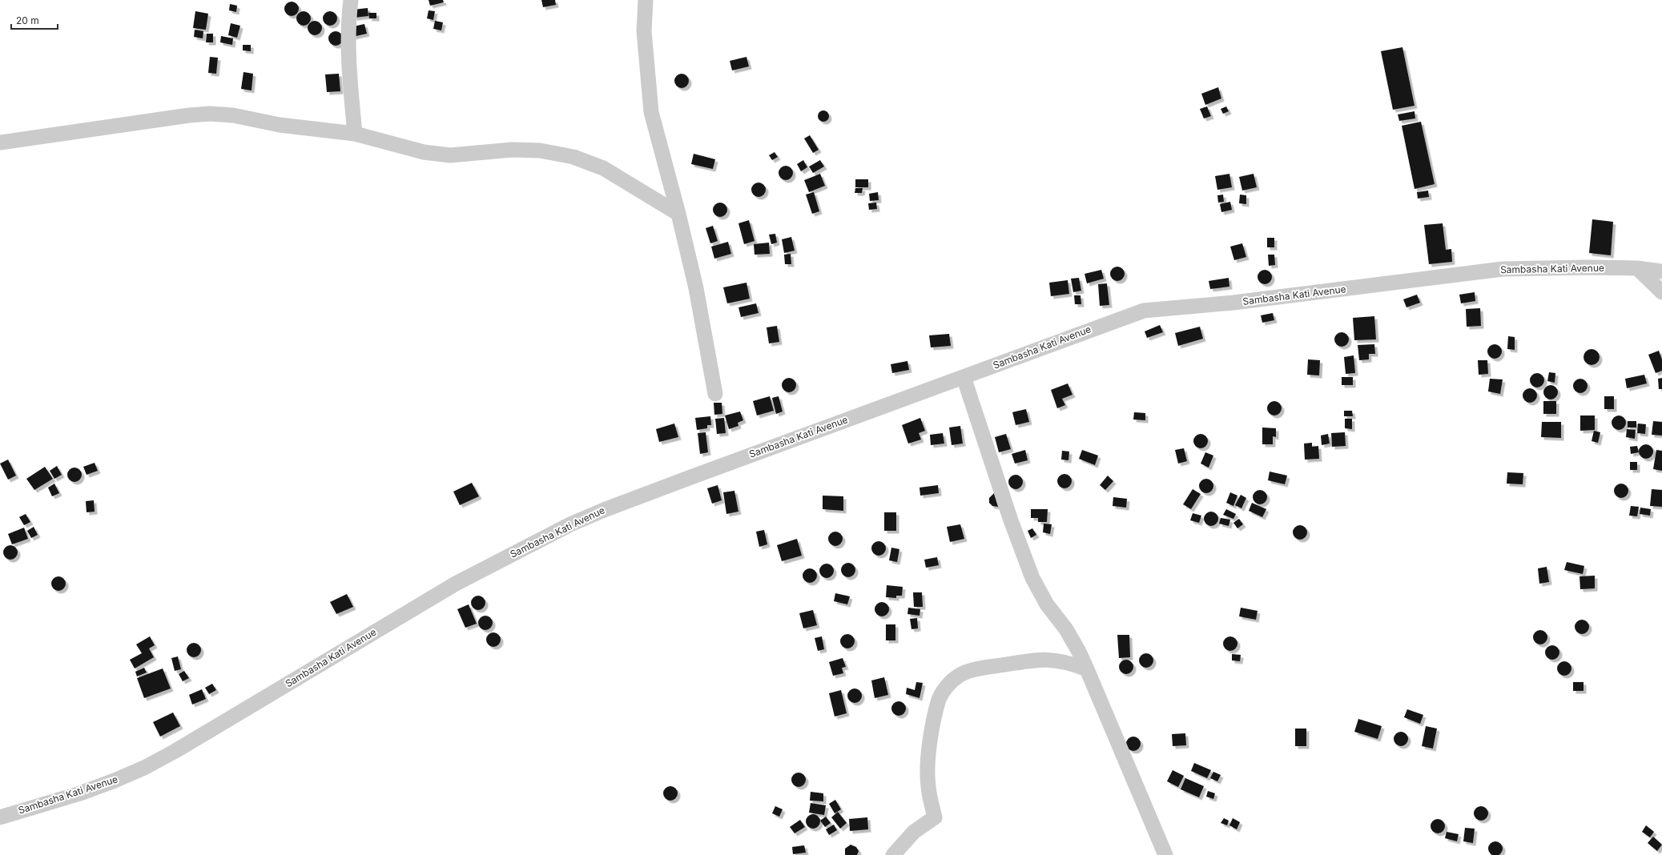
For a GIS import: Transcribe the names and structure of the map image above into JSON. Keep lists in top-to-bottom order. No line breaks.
{"streets":{"street":["Sambasha Kati Avenue"]},"scale_bar":"20 m"}
